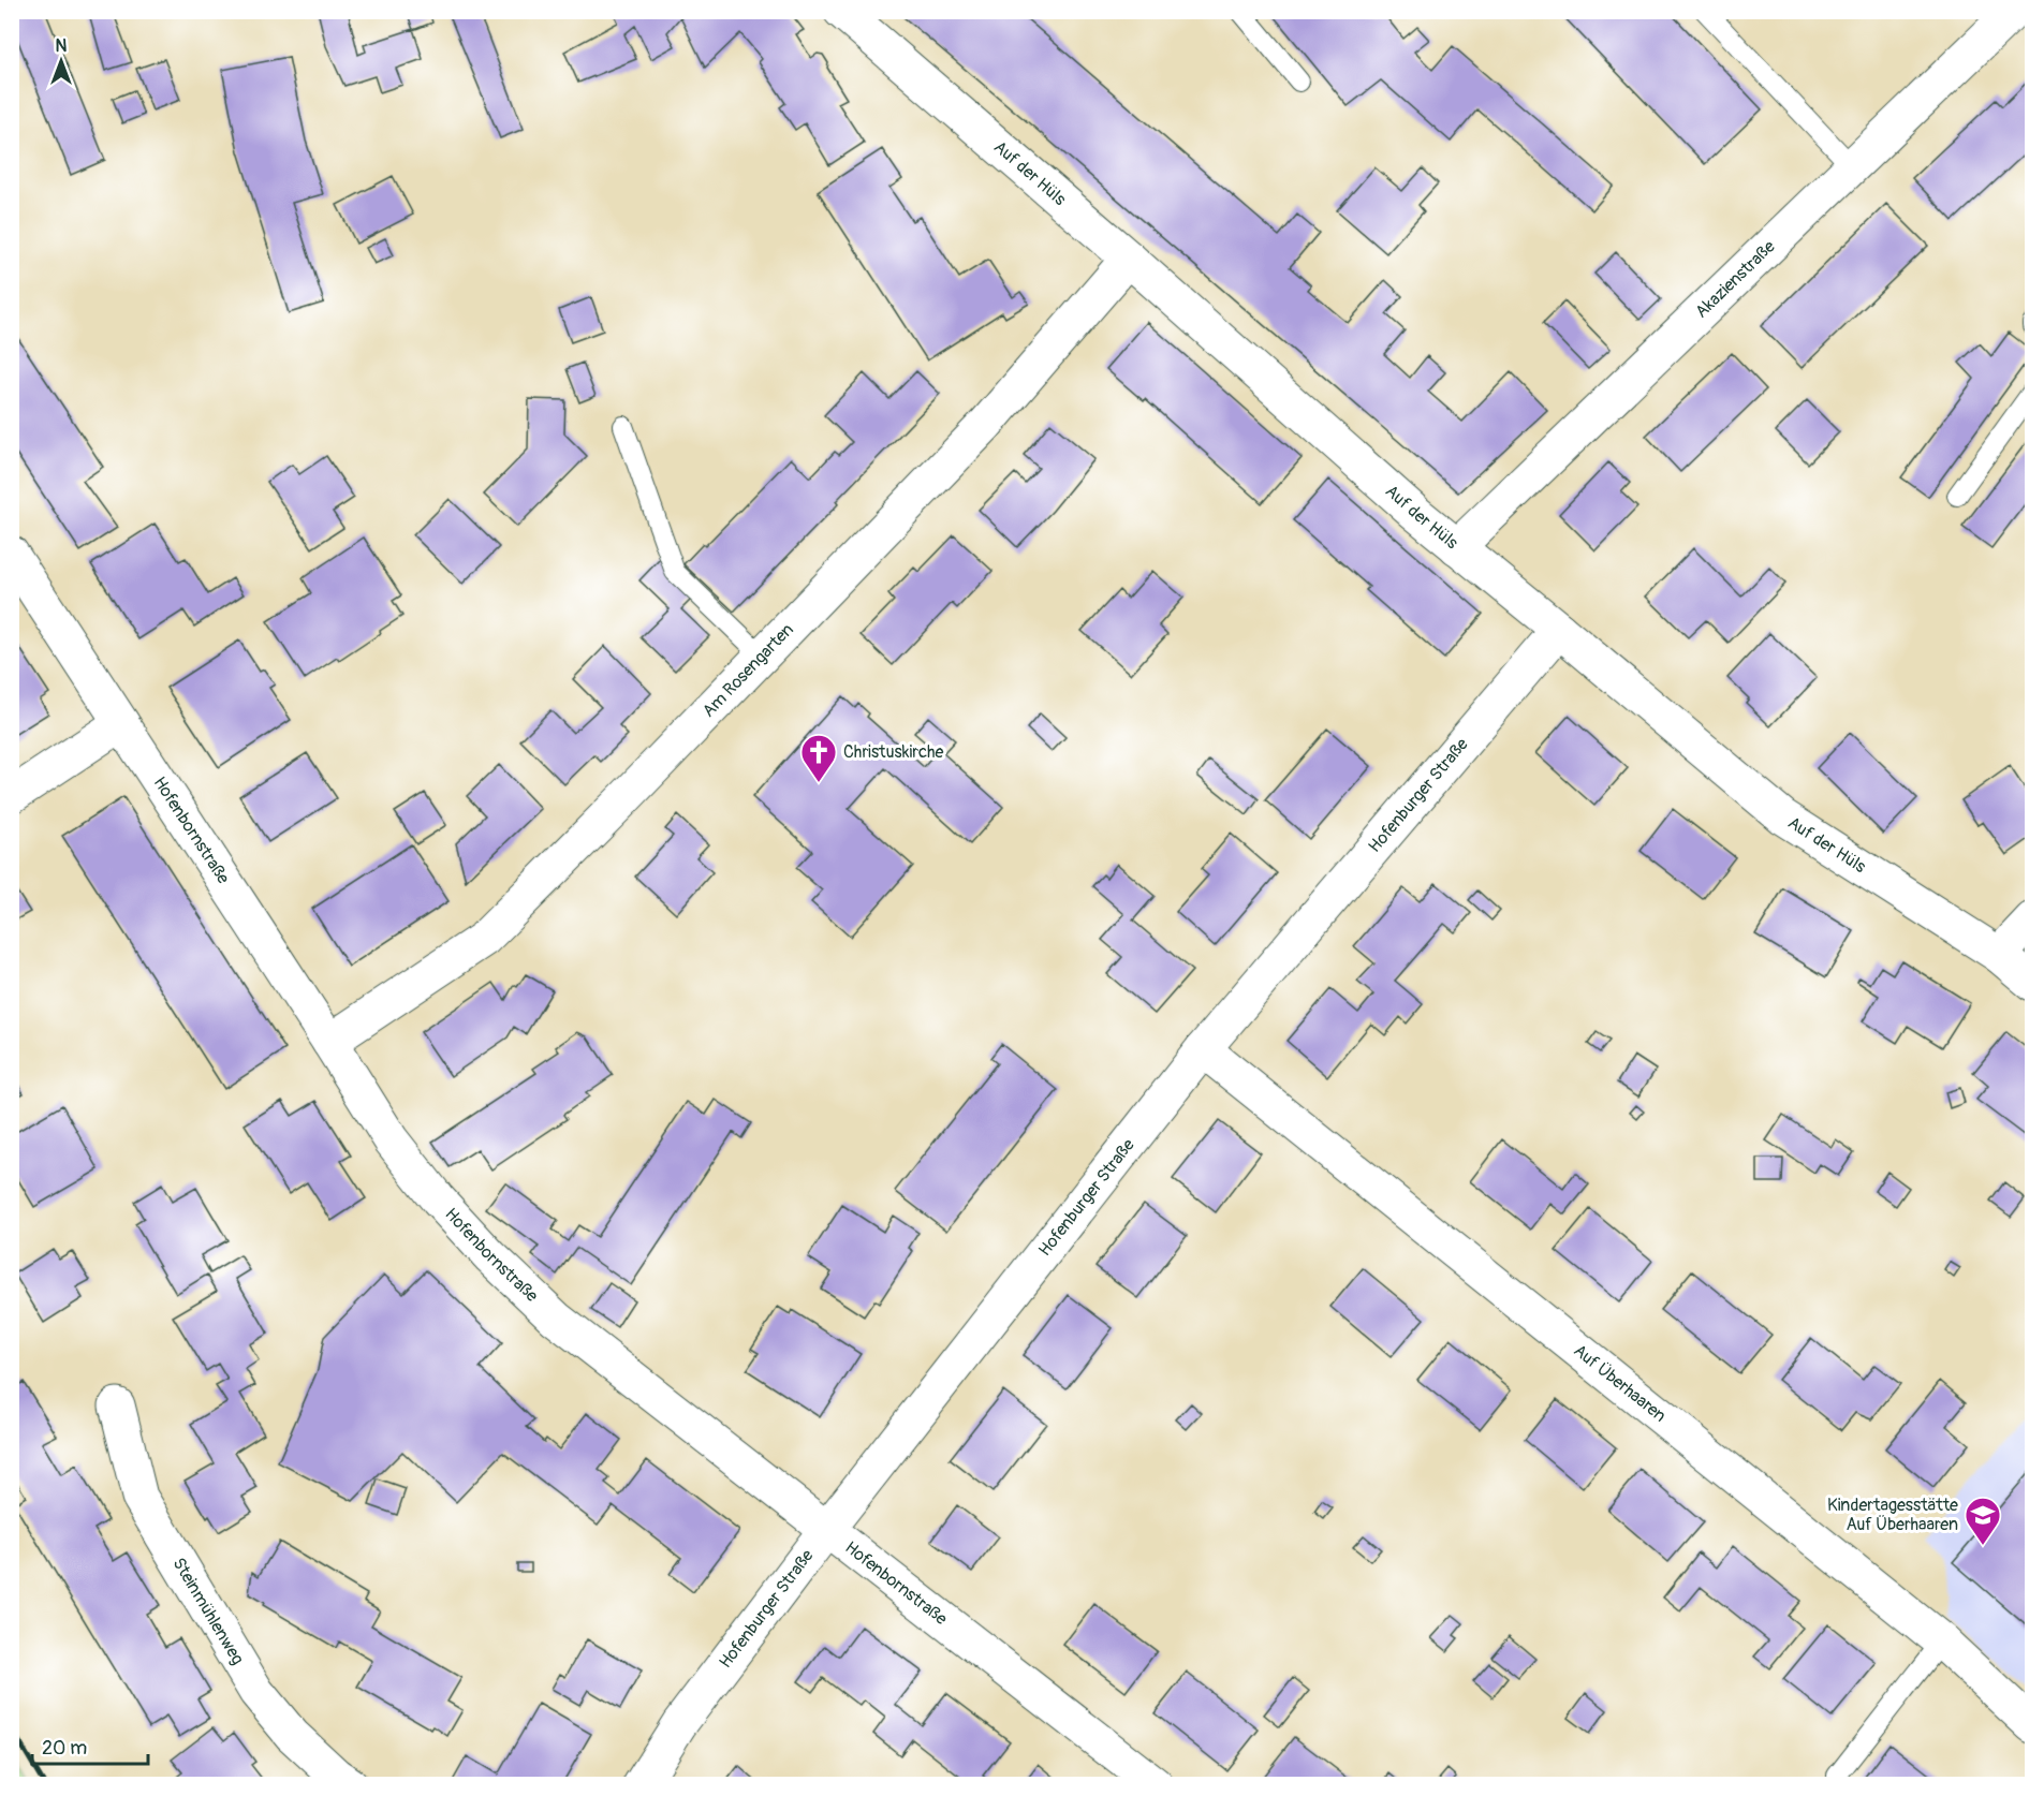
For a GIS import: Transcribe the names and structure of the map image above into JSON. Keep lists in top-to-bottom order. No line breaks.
{"streets":{"street":["Auf der Hüls","Akazienstraße","Am Rosengarten","Hofenburger Straße","Hofenbornstraße","Auf Überhaaren","Steinmühlenweg"]},"crossings":[["Auf der Hüls","Akazienstraße"],["Auf der Hüls","Am Rosengarten"],["Auf der Hüls","Hofenburger Straße"],["Am Rosengarten","Hofenbornstraße"],["Hofenburger Straße","Hofenbornstraße"],["Hofenburger Straße","Auf Überhaaren"]],"places":{"church":["Christuskirche"],"school or university":["Kindertagesstätte Auf Überhaaren"]},"scale_bar":"20 m","north":"top"}
